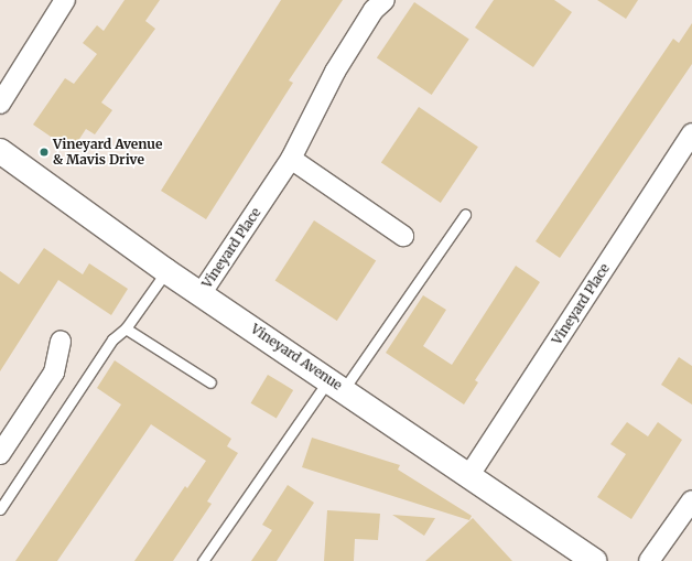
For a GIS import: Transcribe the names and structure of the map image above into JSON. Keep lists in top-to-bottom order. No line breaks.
{"streets":{"street":["Vineyard Place","Vineyard Avenue"]},"crossings":[["Vineyard Place","Vineyard Avenue"]],"places":["Vineyard Avenue & Mavis Drive"]}
